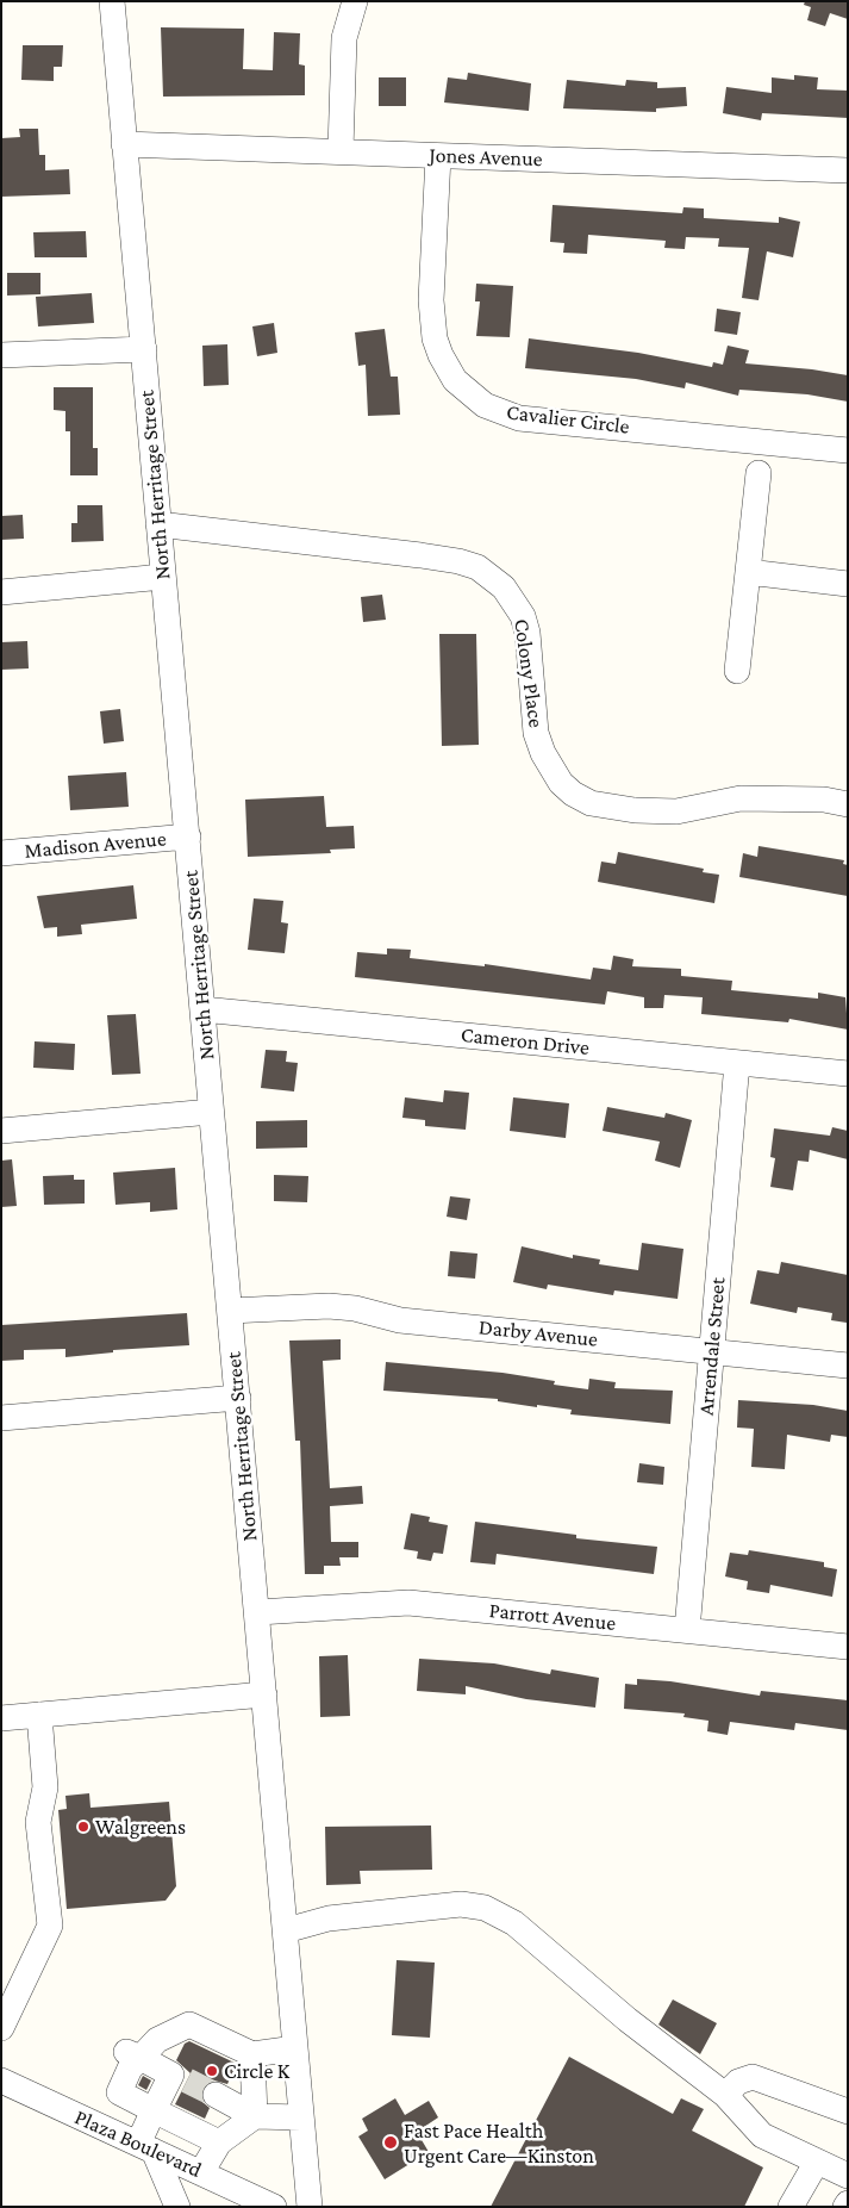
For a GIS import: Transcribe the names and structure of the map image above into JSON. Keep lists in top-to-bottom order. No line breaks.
{"streets":{"street":["Jones Avenue","Cavalier Circle","North Herritage Street","Colony Place","Madison Avenue","Cameron Drive","Darby Avenue","Arrendale Street","Parrott Avenue","Plaza Boulevard"]},"crossings":[["Jones Avenue","Cavalier Circle"],["Jones Avenue","North Herritage Street"],["North Herritage Street","Colony Place"],["North Herritage Street","Madison Avenue"],["North Herritage Street","Cameron Drive"],["North Herritage Street","Darby Avenue"],["North Herritage Street","Parrott Avenue"],["Cameron Drive","Arrendale Street"],["Darby Avenue","Arrendale Street"],["Arrendale Street","Parrott Avenue"]],"places":["Walgreens","Circle K","Fast Pace Health Urgent Care—Kinston"]}
